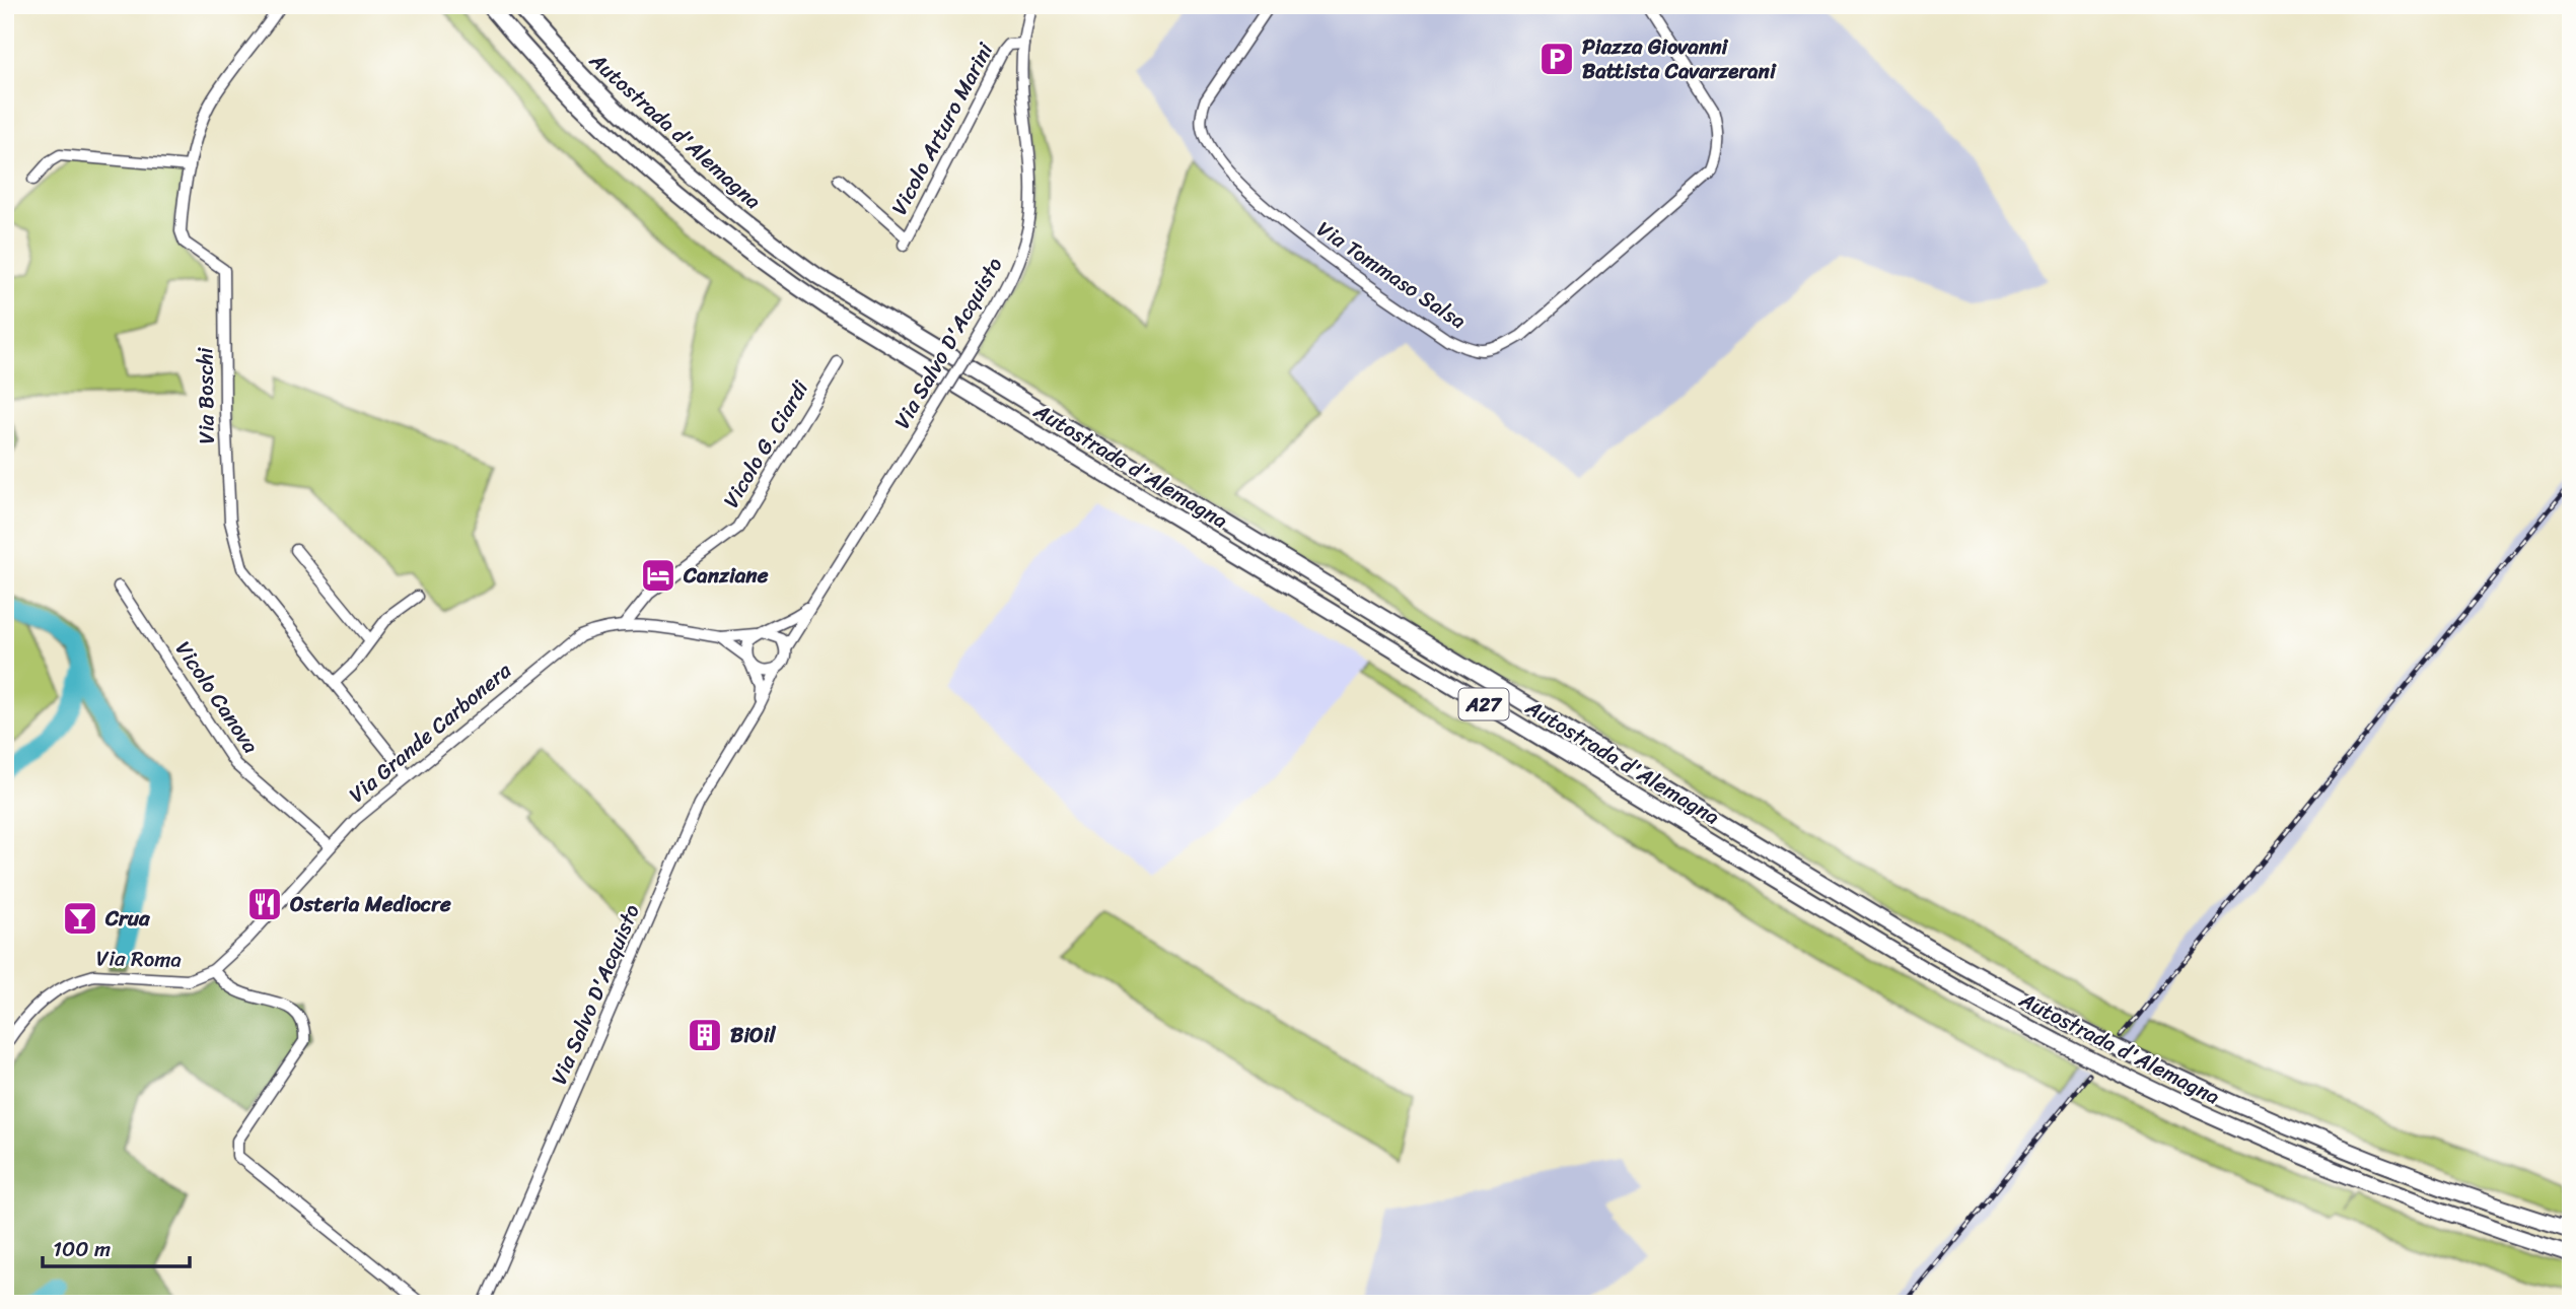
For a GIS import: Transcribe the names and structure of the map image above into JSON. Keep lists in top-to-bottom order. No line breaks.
{"streets":{"highway":["Autostrada d'Alemagna","A27"],"street":["Vicolo Arturo Marini","Via Tommaso Salsa","Via Salvo D'Acquisto","Via Boschi","Vicolo G. Ciardi","Vicolo Canova","Via Grande Carbonera","Via Roma"]},"crossings":[["Vicolo Arturo Marini","Via Salvo D'Acquisto"],["Via Salvo D'Acquisto","Via Grande Carbonera"],["Via Boschi","Via Grande Carbonera"],["Vicolo G. Ciardi","Via Grande Carbonera"],["Vicolo Canova","Via Grande Carbonera"],["Via Grande Carbonera","Via Roma"]],"places":{"parking":["Piazza Giovanni Battista Cavarzerani"],"hotel":["Canziane"],"restaurant":["Osteria Mediocre"],"bar":["Crua"],"building":["BiOil"]},"scale_bar":"100 m"}
